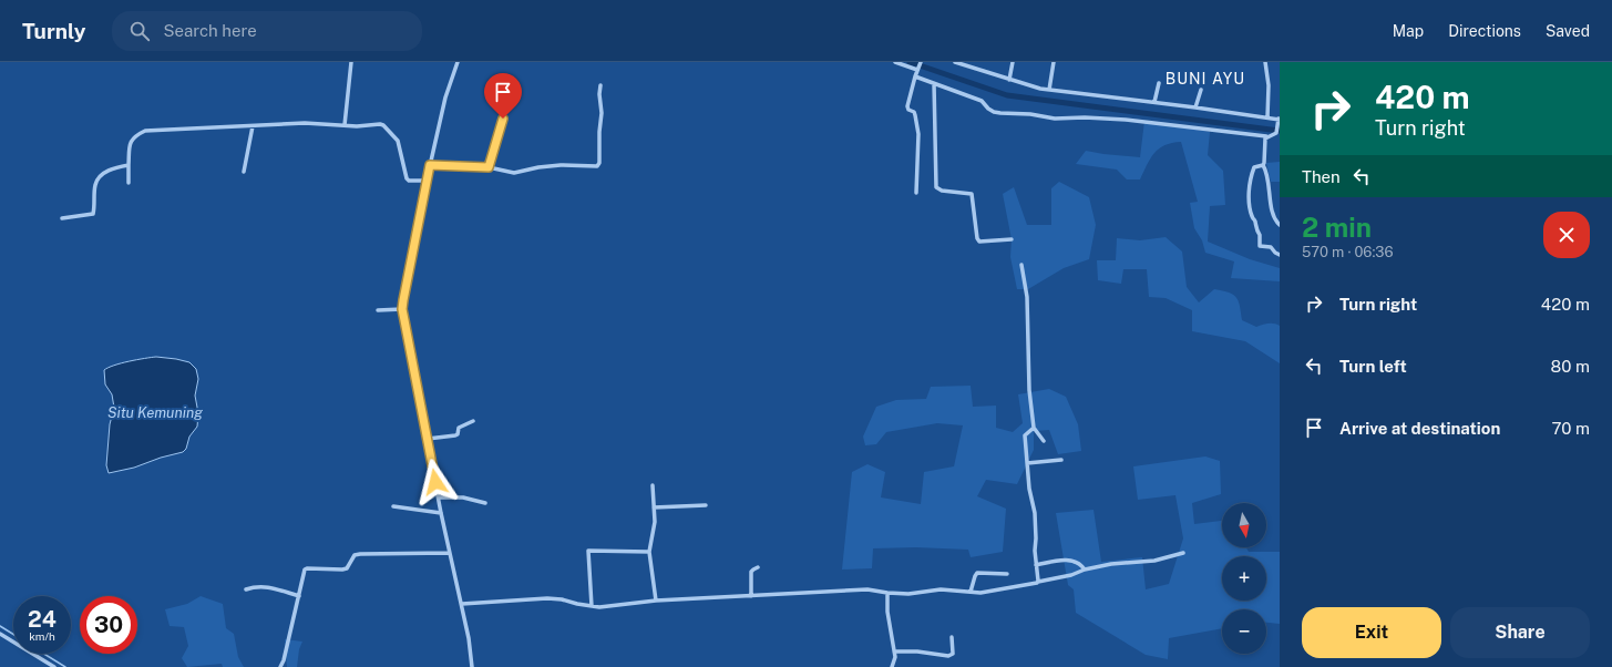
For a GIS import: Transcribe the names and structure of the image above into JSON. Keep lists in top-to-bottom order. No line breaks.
{"districts":["BUNI AYU"],"water":["Situ Kemuning"],"north":"bottom","page":{"header":"Turnly","search":"Search here","nav":["Map","Directions","Saved"],"turn":["420 m","Turn right"],"then":"Then","heading":["2 min","570 m · 06:36"],"list":[{"name":"Turn right","value":"420 m"},{"name":"Turn left","value":"80 m"},{"name":"Arrive at destination","value":"70 m"}],"map_buttons":["+","−"],"speed":"24 km/h","limit":"30","buttons":["Exit","Share"]}}
